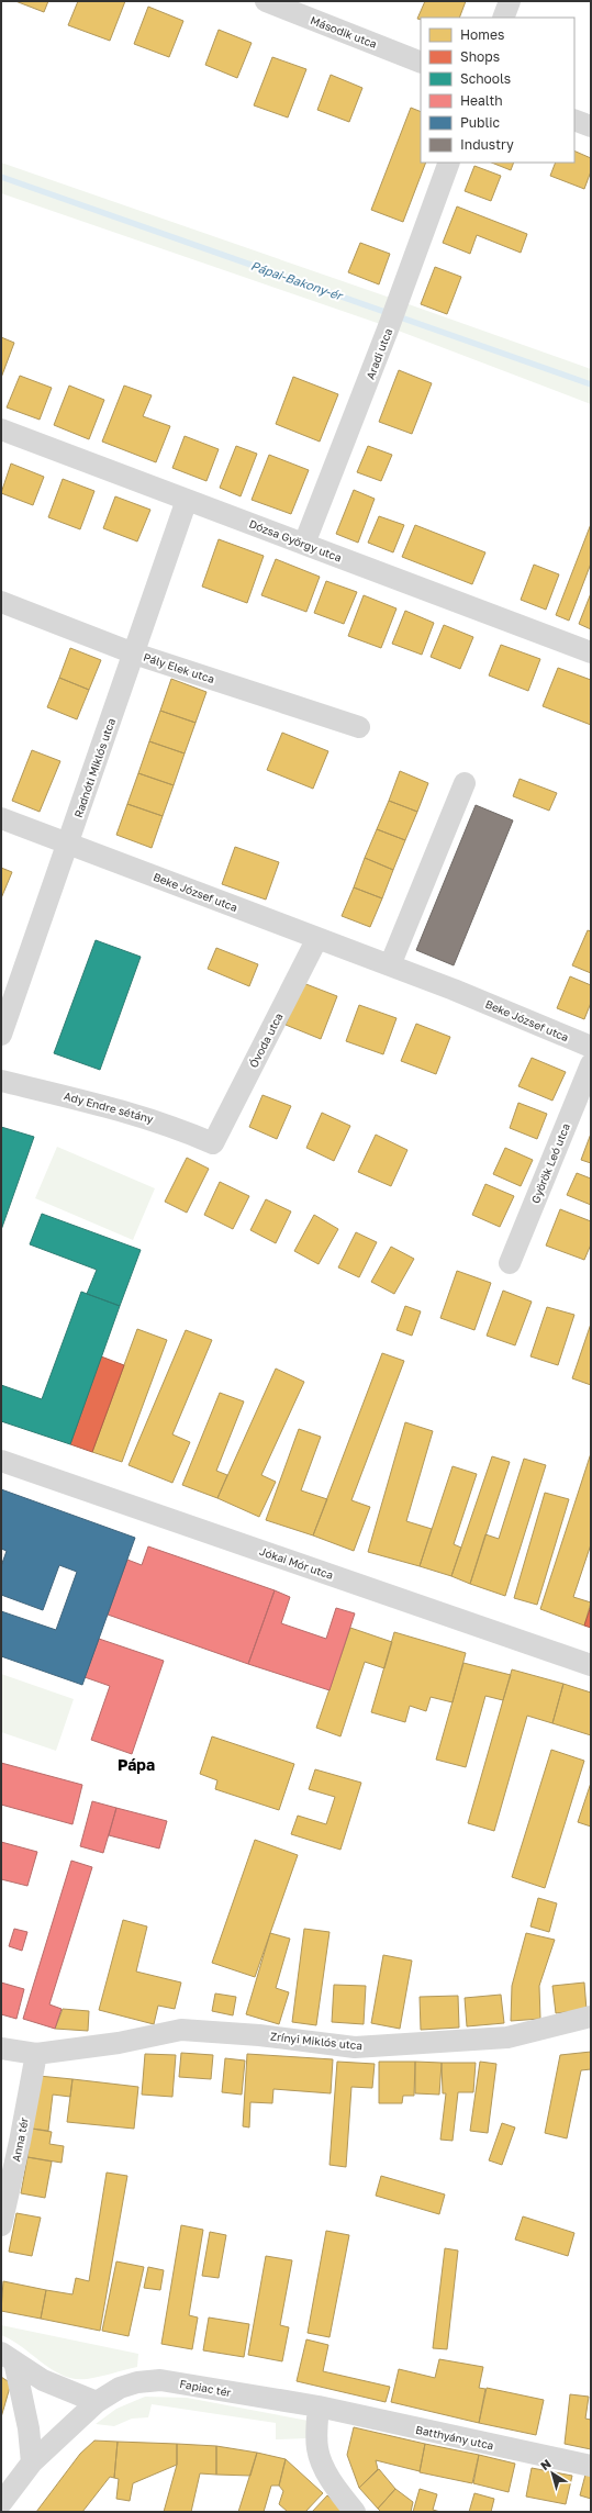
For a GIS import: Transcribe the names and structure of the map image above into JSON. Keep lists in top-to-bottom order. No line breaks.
{"streets":{"street":["Második utca","Aradi utca","Dózsa György utca","Pály Elek utca","Radnóti Miklós utca","Beke József utca","Óvoda utca","Ady Endre sétány","Györök Leó utca","Jókai Mór utca","Zrínyi Miklós utca","Anna tér","Fapiac tér","Batthyány utca"]},"crossings":[["Aradi utca","Dózsa György utca"],["Dózsa György utca","Radnóti Miklós utca"],["Pály Elek utca","Radnóti Miklós utca"],["Radnóti Miklós utca","Beke József utca"],["Beke József utca","Óvoda utca"],["Óvoda utca","Ady Endre sétány"],["Zrínyi Miklós utca","Anna tér"],["Fapiac tér","Batthyány utca"]],"districts":["Pápa"],"water":["Pápai-Bakony-ér"],"legend":["Homes","Shops","Schools","Health","Public","Industry"],"north":"top left"}
